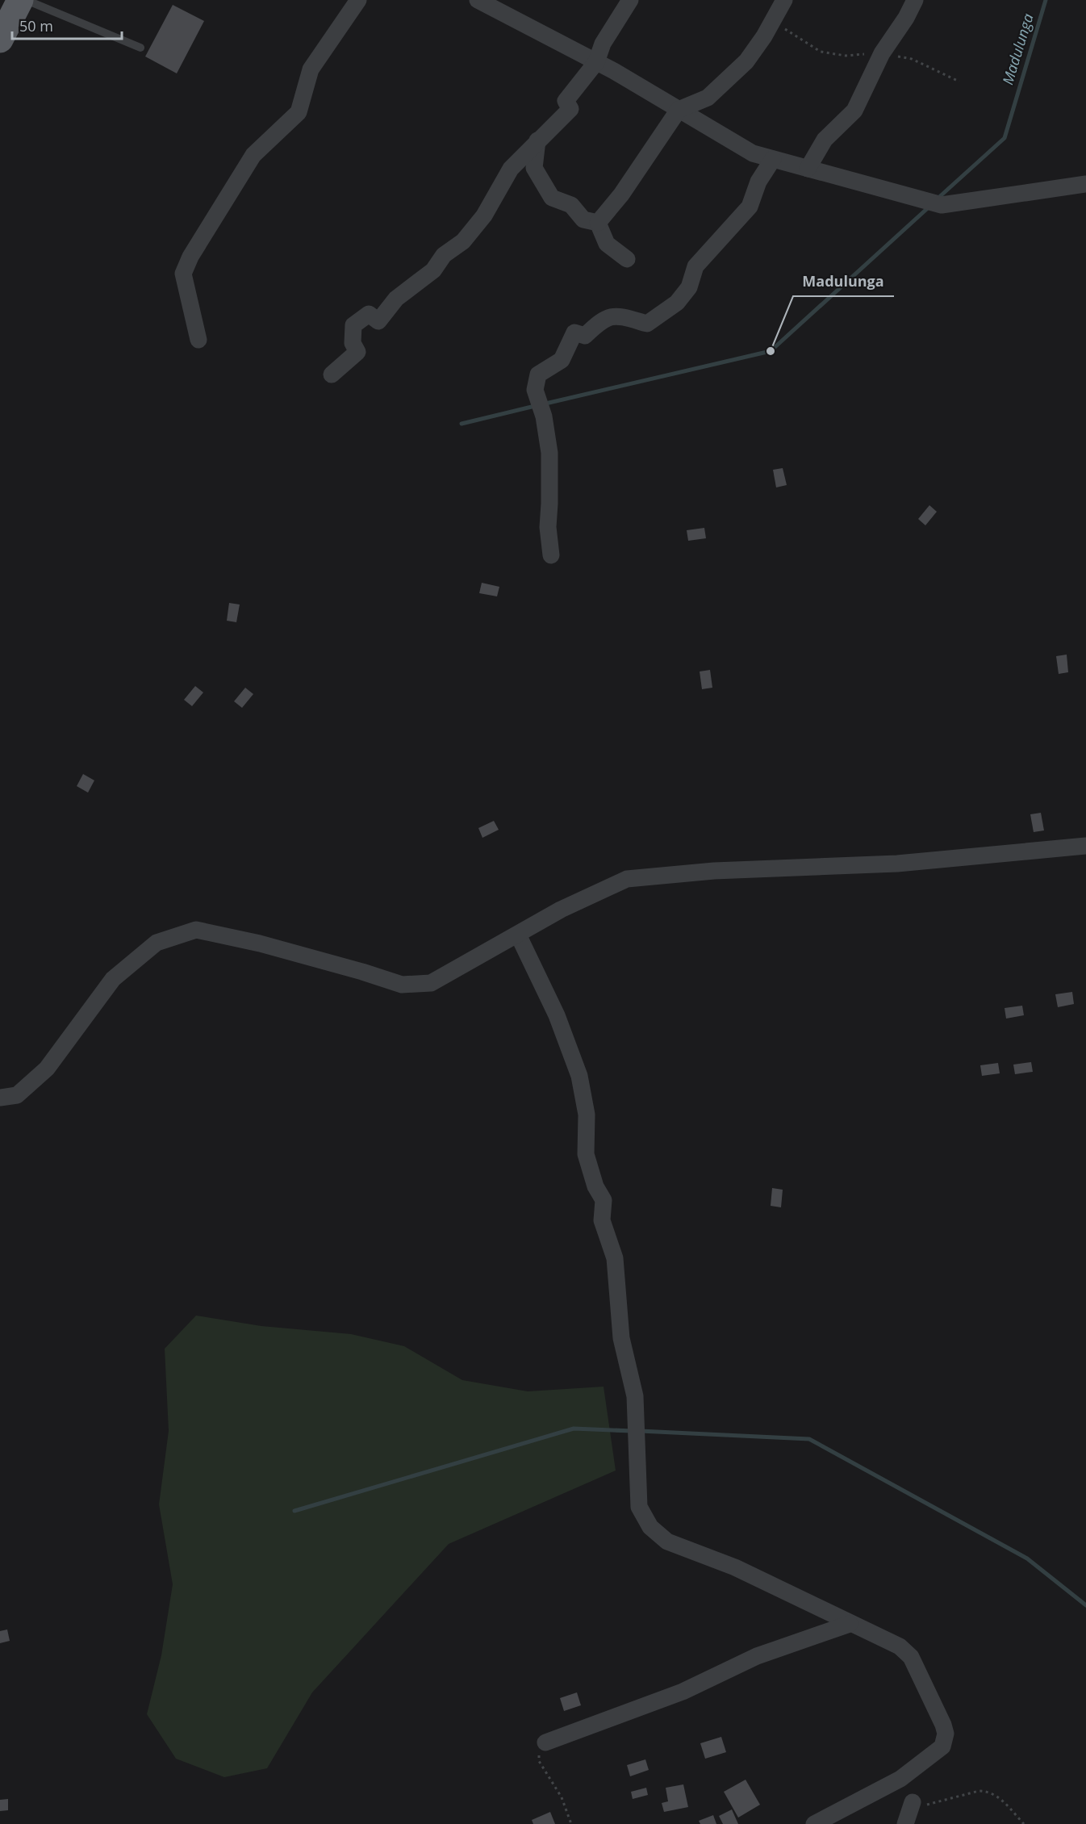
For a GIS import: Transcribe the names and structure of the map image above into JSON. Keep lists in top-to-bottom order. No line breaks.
{"water":["Madulunga"],"places":["Madulunga"],"scale_bar":"50 m"}
